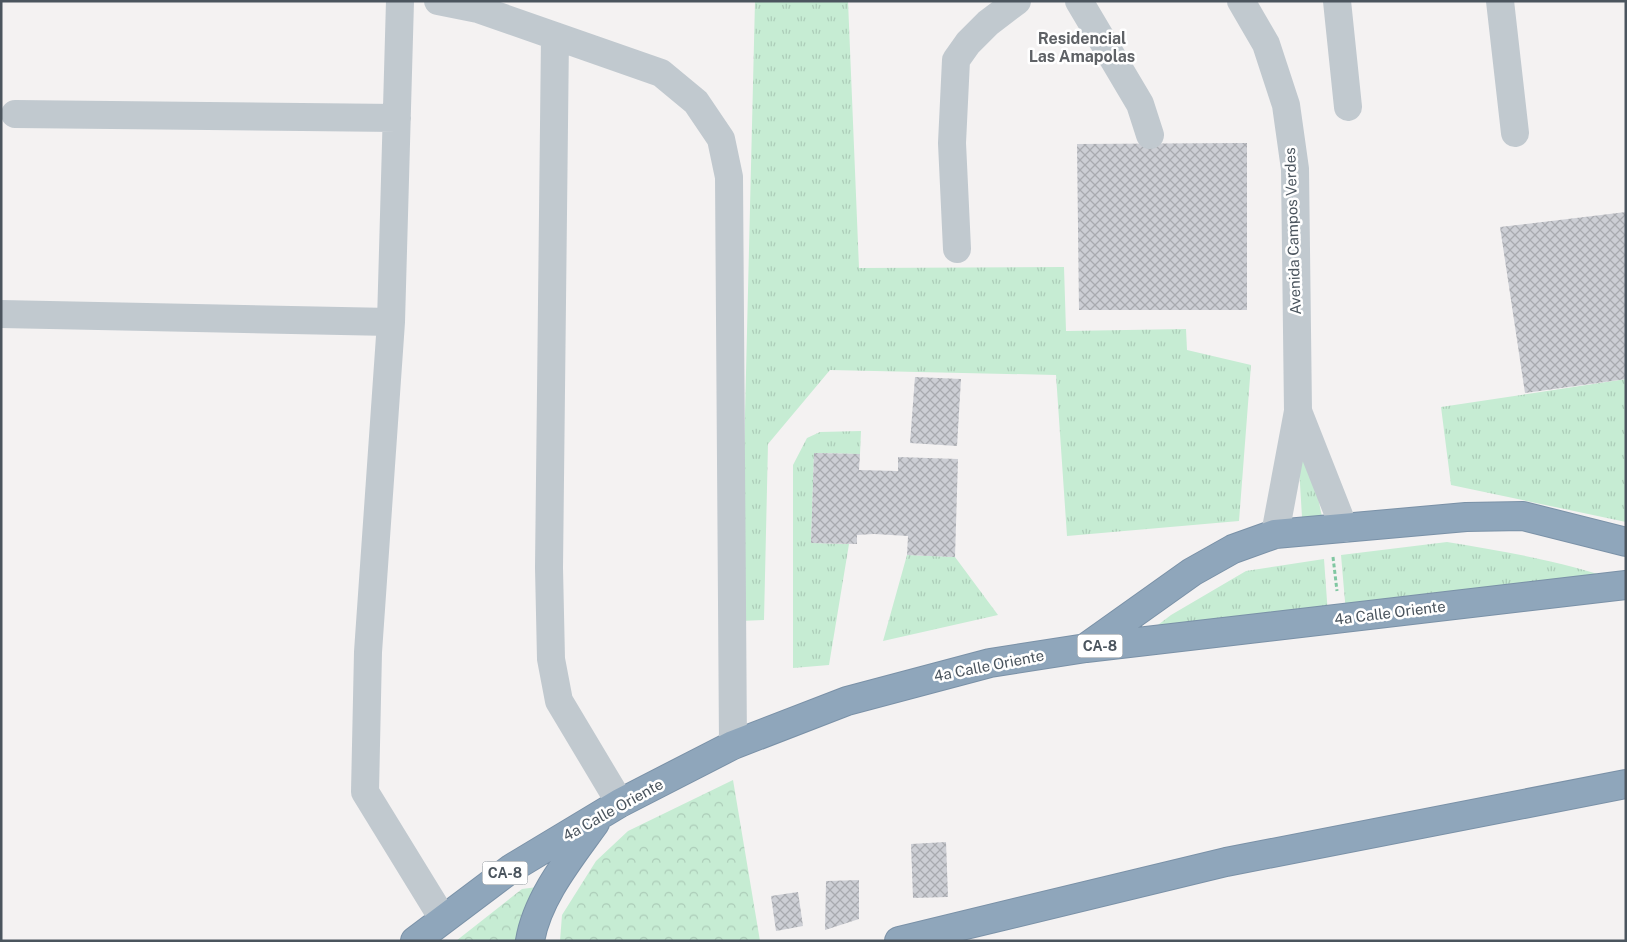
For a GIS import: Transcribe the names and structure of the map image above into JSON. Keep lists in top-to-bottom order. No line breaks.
{"streets":{"highway":["4a Calle Oriente","CA-8"],"street":["Avenida Campos Verdes"]},"districts":["Residencial Las Amapolas"]}
